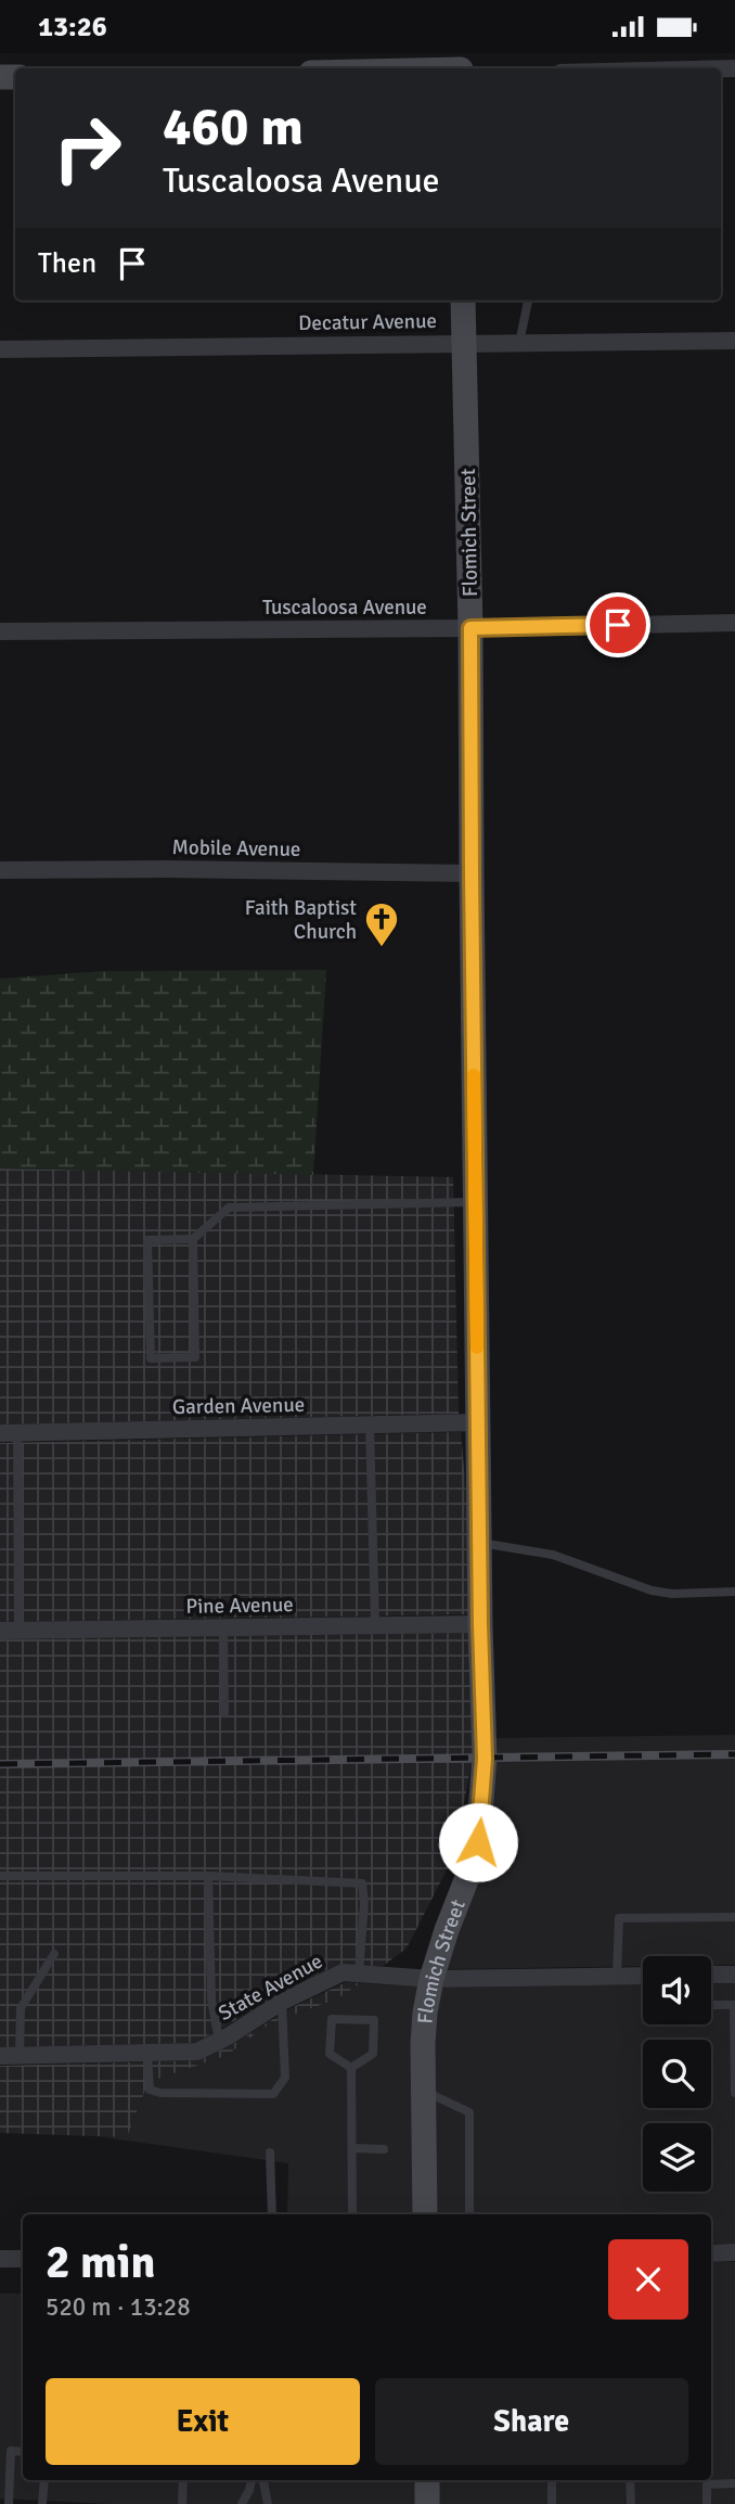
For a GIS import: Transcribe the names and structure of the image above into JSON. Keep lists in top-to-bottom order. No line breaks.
{"streets":{"street":["Decatur Avenue","Flomich Street","Tuscaloosa Avenue","Mobile Avenue","Garden Avenue","Pine Avenue","State Avenue"]},"crossings":[["Decatur Avenue","Flomich Street"],["Flomich Street","Tuscaloosa Avenue"],["Flomich Street","Mobile Avenue"],["Flomich Street","Garden Avenue"],["Flomich Street","Pine Avenue"],["Flomich Street","State Avenue"]],"places":{"church":["Faith Baptist Church"]},"page":{"status":"13:26","turn":["460 m","Tuscaloosa Avenue"],"then":"Then","heading":["2 min","520 m · 13:28"],"buttons":["Exit","Share"]}}
